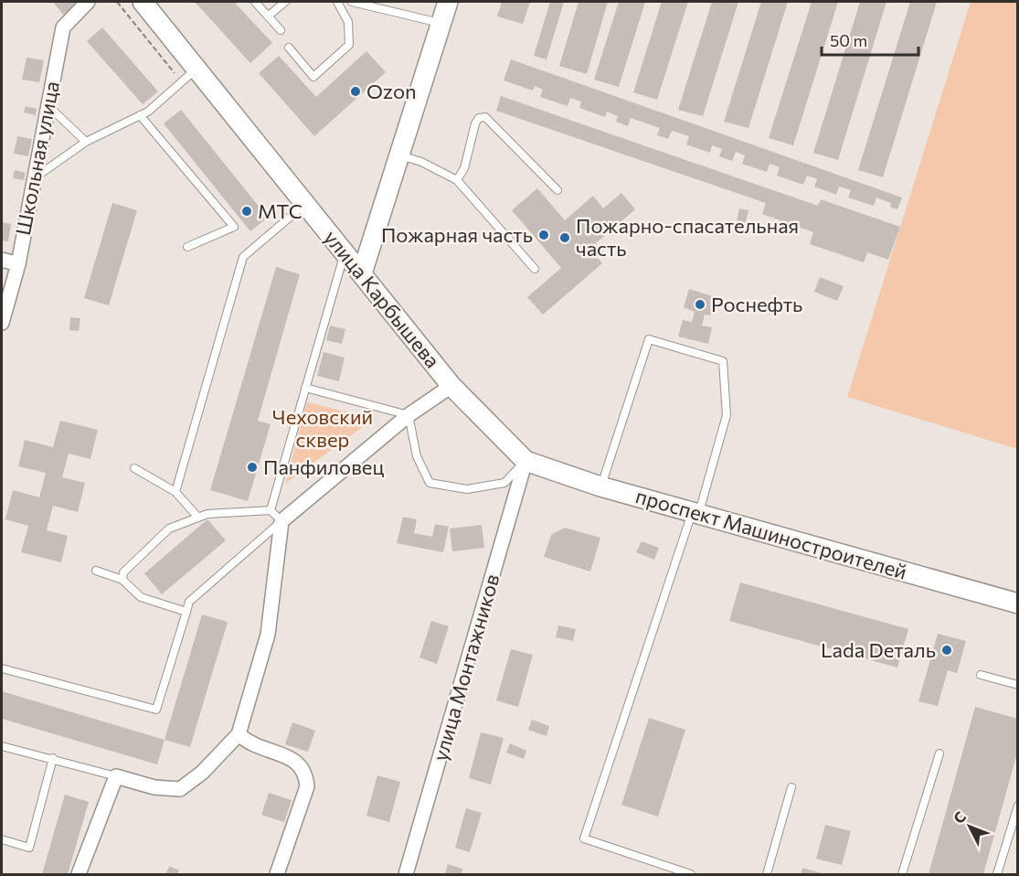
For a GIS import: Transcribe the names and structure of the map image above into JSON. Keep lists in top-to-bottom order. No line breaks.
{"streets":{"main road":["улица Карбышева","проспект Машиностроителей"],"street":["Школьная улица","улица Монтажников"]},"crossings":[["улица Карбышева","проспект Машиностроителей"],["улица Карбышева","улица Монтажников"],["проспект Машиностроителей","улица Монтажников"]],"parks":["Чеховский сквер"],"places":["Ozon","МТС","Пожарная часть","Пожарно-спасательная часть","Роснефть","Панфиловец","Lada Dеталь"],"scale_bar":"50 m","north":"top left"}
